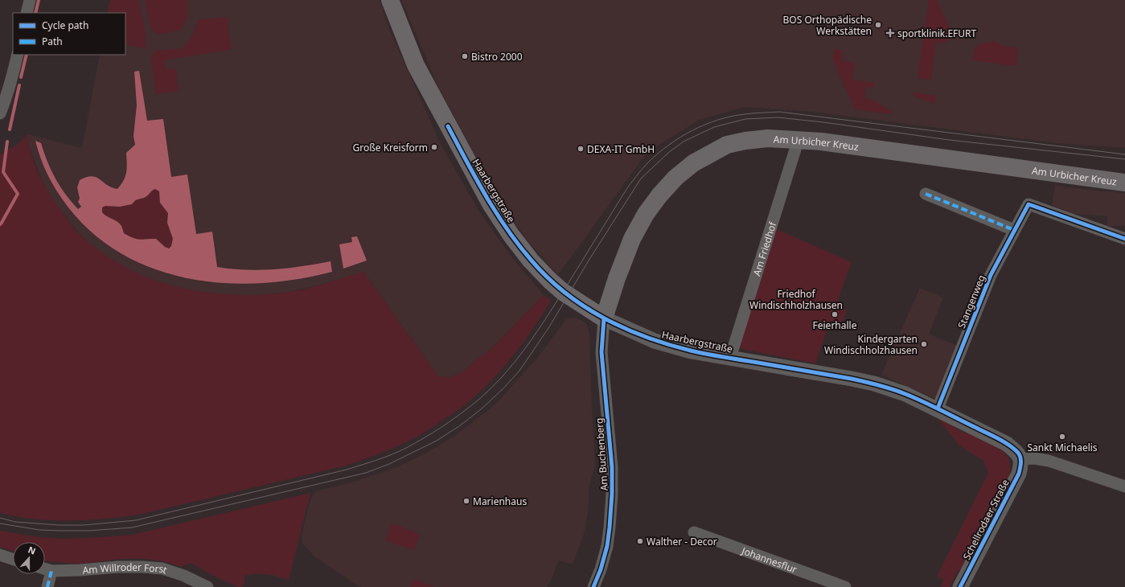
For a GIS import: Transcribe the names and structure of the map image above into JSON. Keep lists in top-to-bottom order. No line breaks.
{"streets":{"main road":["Am Urbicher Kreuz","Haarbergstraße"],"street":["Am Friedhof","Stangenweg","Am Buchenberg","Schellrodaer Straße","Johannesflur","Am Willroder Forst"]},"crossings":[["Am Urbicher Kreuz","Haarbergstraße"],["Am Urbicher Kreuz","Am Friedhof"],["Am Urbicher Kreuz","Am Buchenberg"],["Haarbergstraße","Am Friedhof"],["Haarbergstraße","Stangenweg"],["Haarbergstraße","Am Buchenberg"],["Haarbergstraße","Schellrodaer Straße"]],"parks":["Friedhof Windischholzhausen"],"places":{"other":["BOS Orthopädische Werkstätten","Bistro 2000","Große Kreisform","DEXA-IT GmbH","Feierhalle","Kindergarten Windischholzhausen","Sankt Michaelis","Marienhaus","Walther - Decor"],"health":["sportklinik.EFURT"]},"legend":["Cycle path","Path"],"north":"top"}
